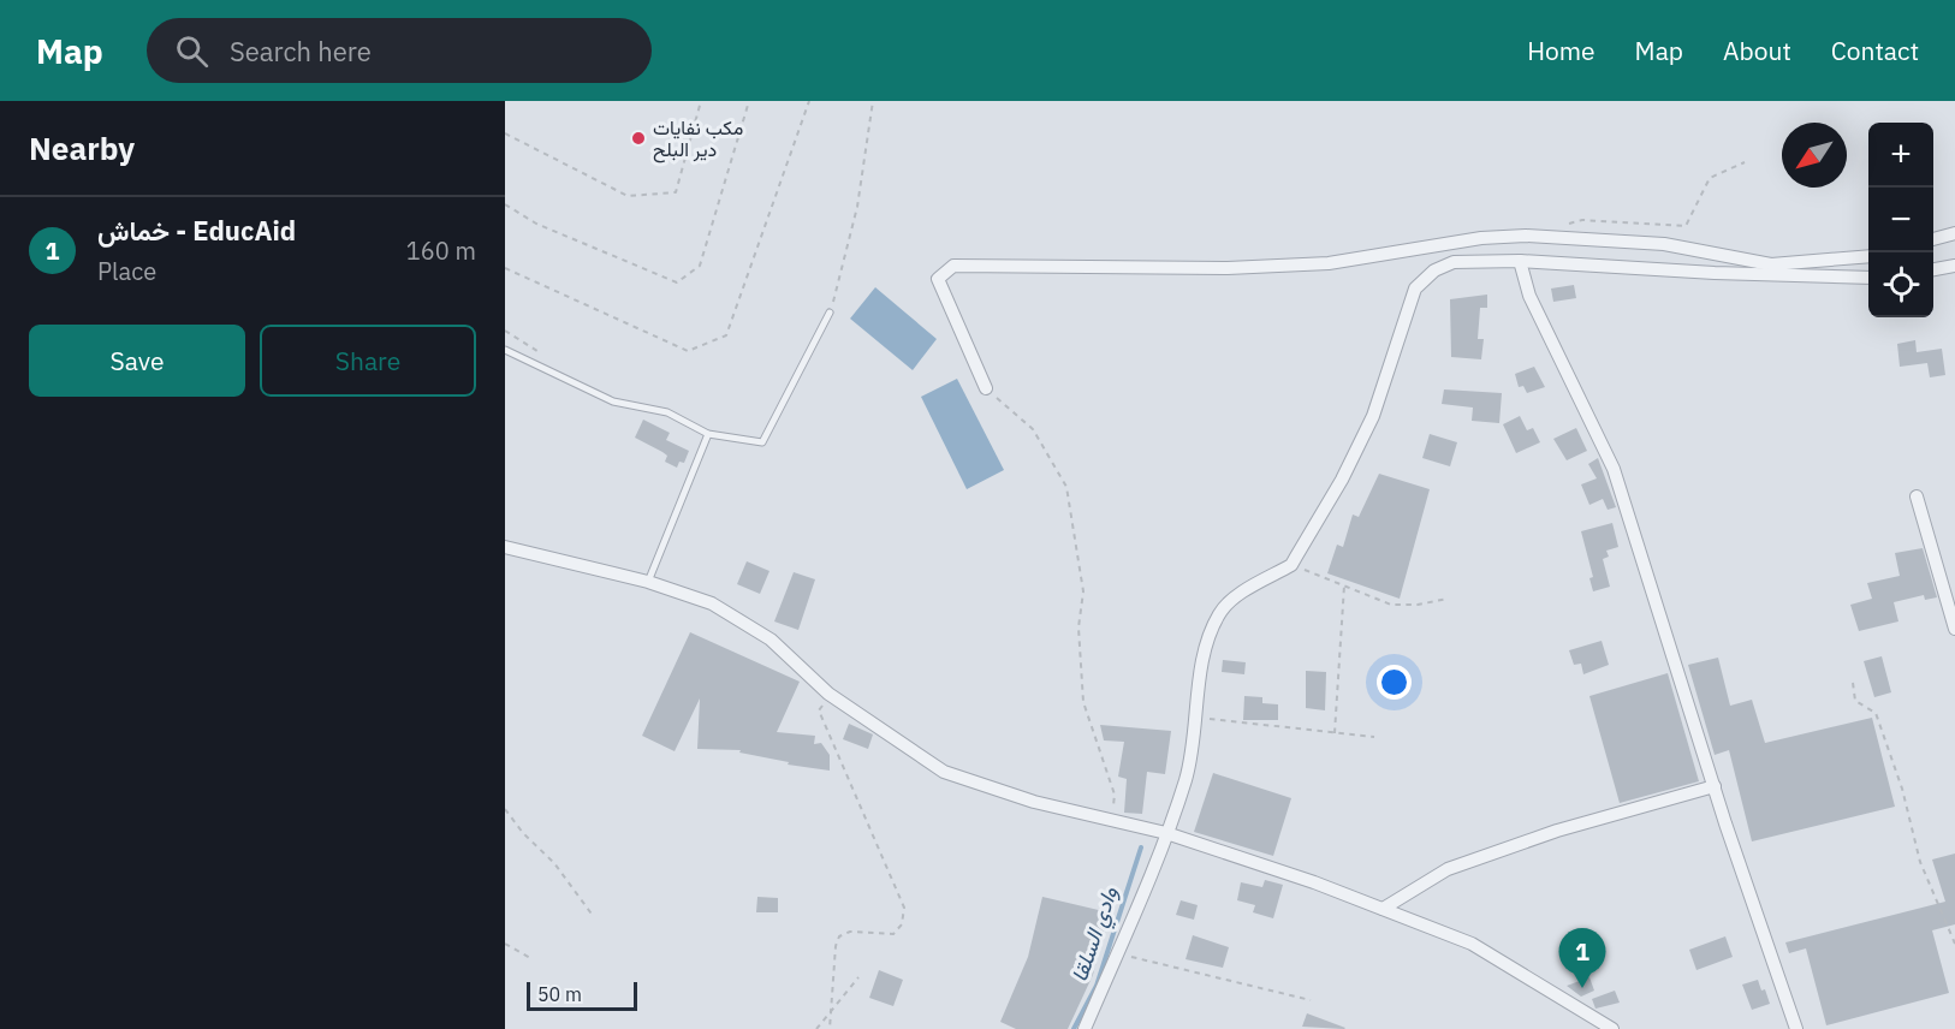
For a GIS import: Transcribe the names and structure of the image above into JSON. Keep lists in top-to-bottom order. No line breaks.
{"water":["وادي السلقا"],"places":["مكب نفايات دير البلح"],"scale_bar":"50 m","north":"bottom left","page":{"header":"Map","search":"Search here","nav":["Home","Map","About","Contact"],"heading":"Nearby","map_buttons":["+","−"],"list":[{"mark":"1","name":"خماش - EducAid","note":"Place","value":"160 m"}],"buttons":["Save","Share"],"pins":"1","scale":"50 m"}}
